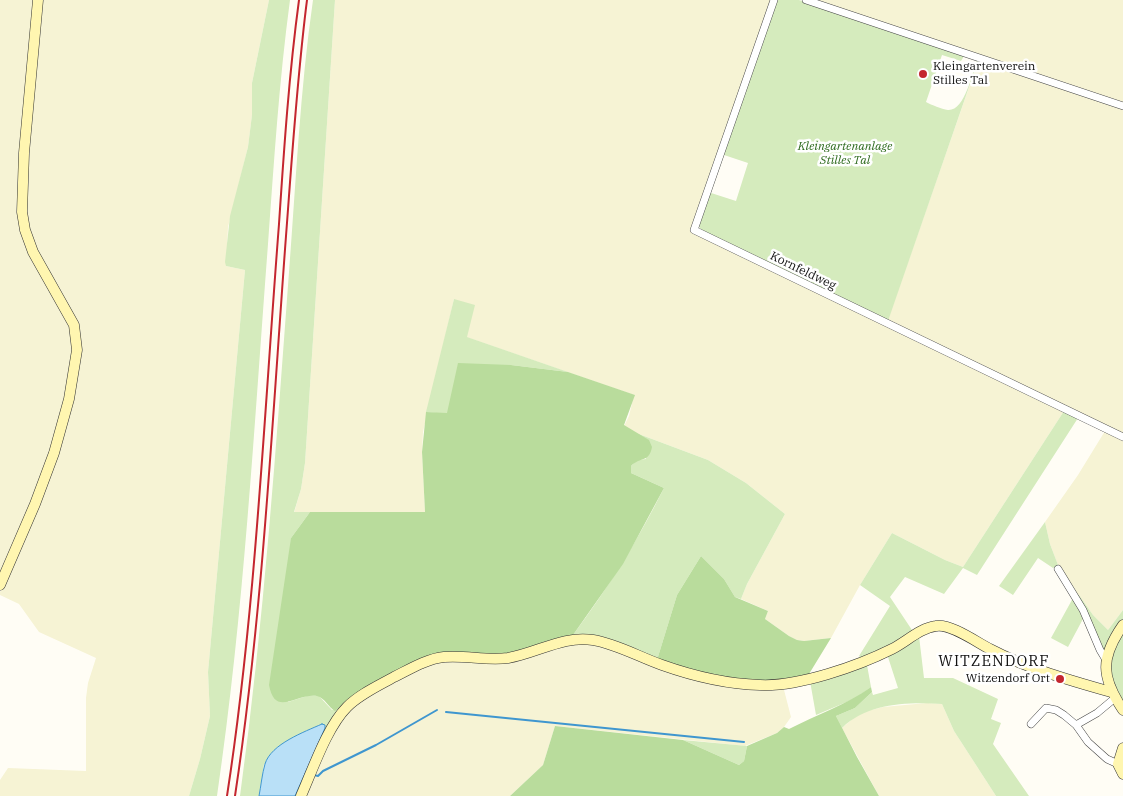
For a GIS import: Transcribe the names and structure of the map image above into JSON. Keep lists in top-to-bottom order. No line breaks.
{"streets":{"street":["Kornfeldweg"]},"districts":["WITZENDORF"],"parks":["Kleingartenanlage Stilles Tal"],"places":["Kleingartenverein Stilles Tal","Witzendorf Ort"]}
